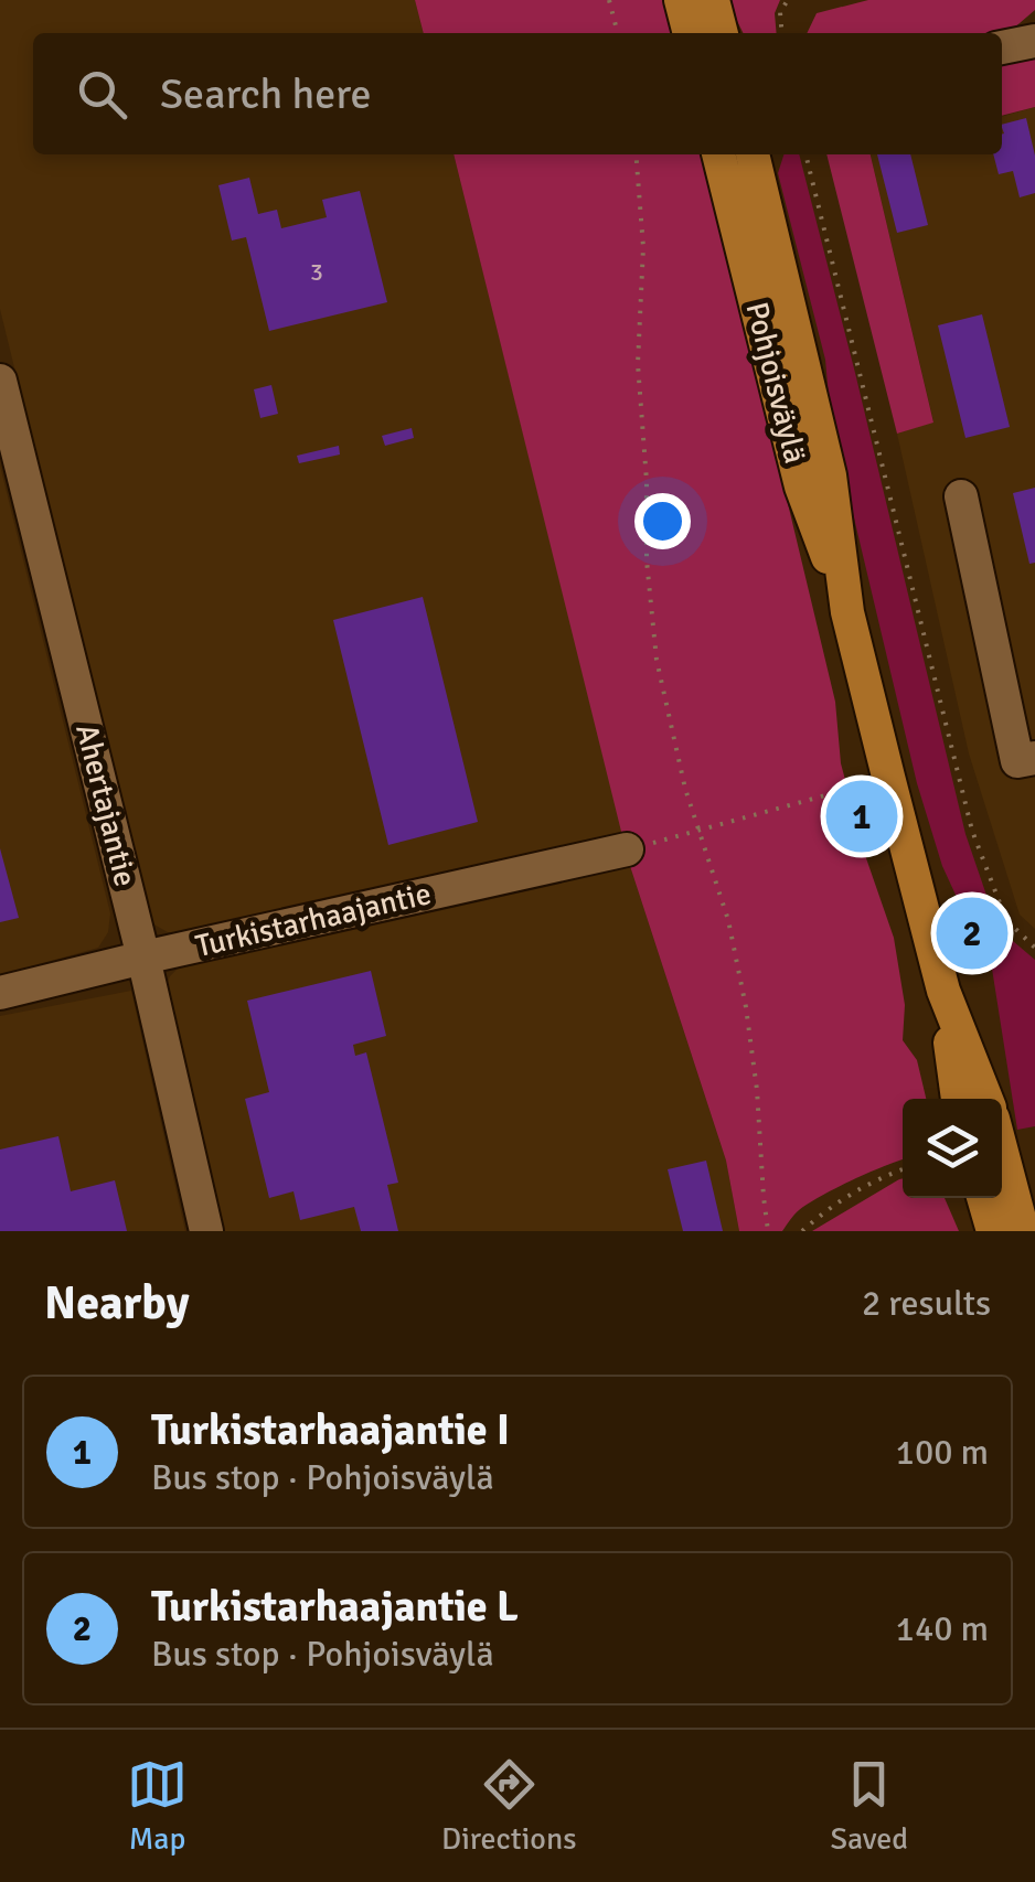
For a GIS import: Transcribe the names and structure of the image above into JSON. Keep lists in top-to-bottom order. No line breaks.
{"streets":{"main road":["Pohjoisväylä"],"street":["Ahertajantie","Turkistarhaajantie"]},"crossings":[["Ahertajantie","Turkistarhaajantie"]],"house_numbers":["3"],"page":{"search":"Search here","pins":["1","2"],"heading":["Nearby","2 results"],"list":[{"mark":"1","name":"Turkistarhaajantie I","note":"Bus stop · Pohjoisväylä","value":"100 m"},{"mark":"2","name":"Turkistarhaajantie L","note":"Bus stop · Pohjoisväylä","value":"140 m"}],"nav":["Map","Directions","Saved"]}}
